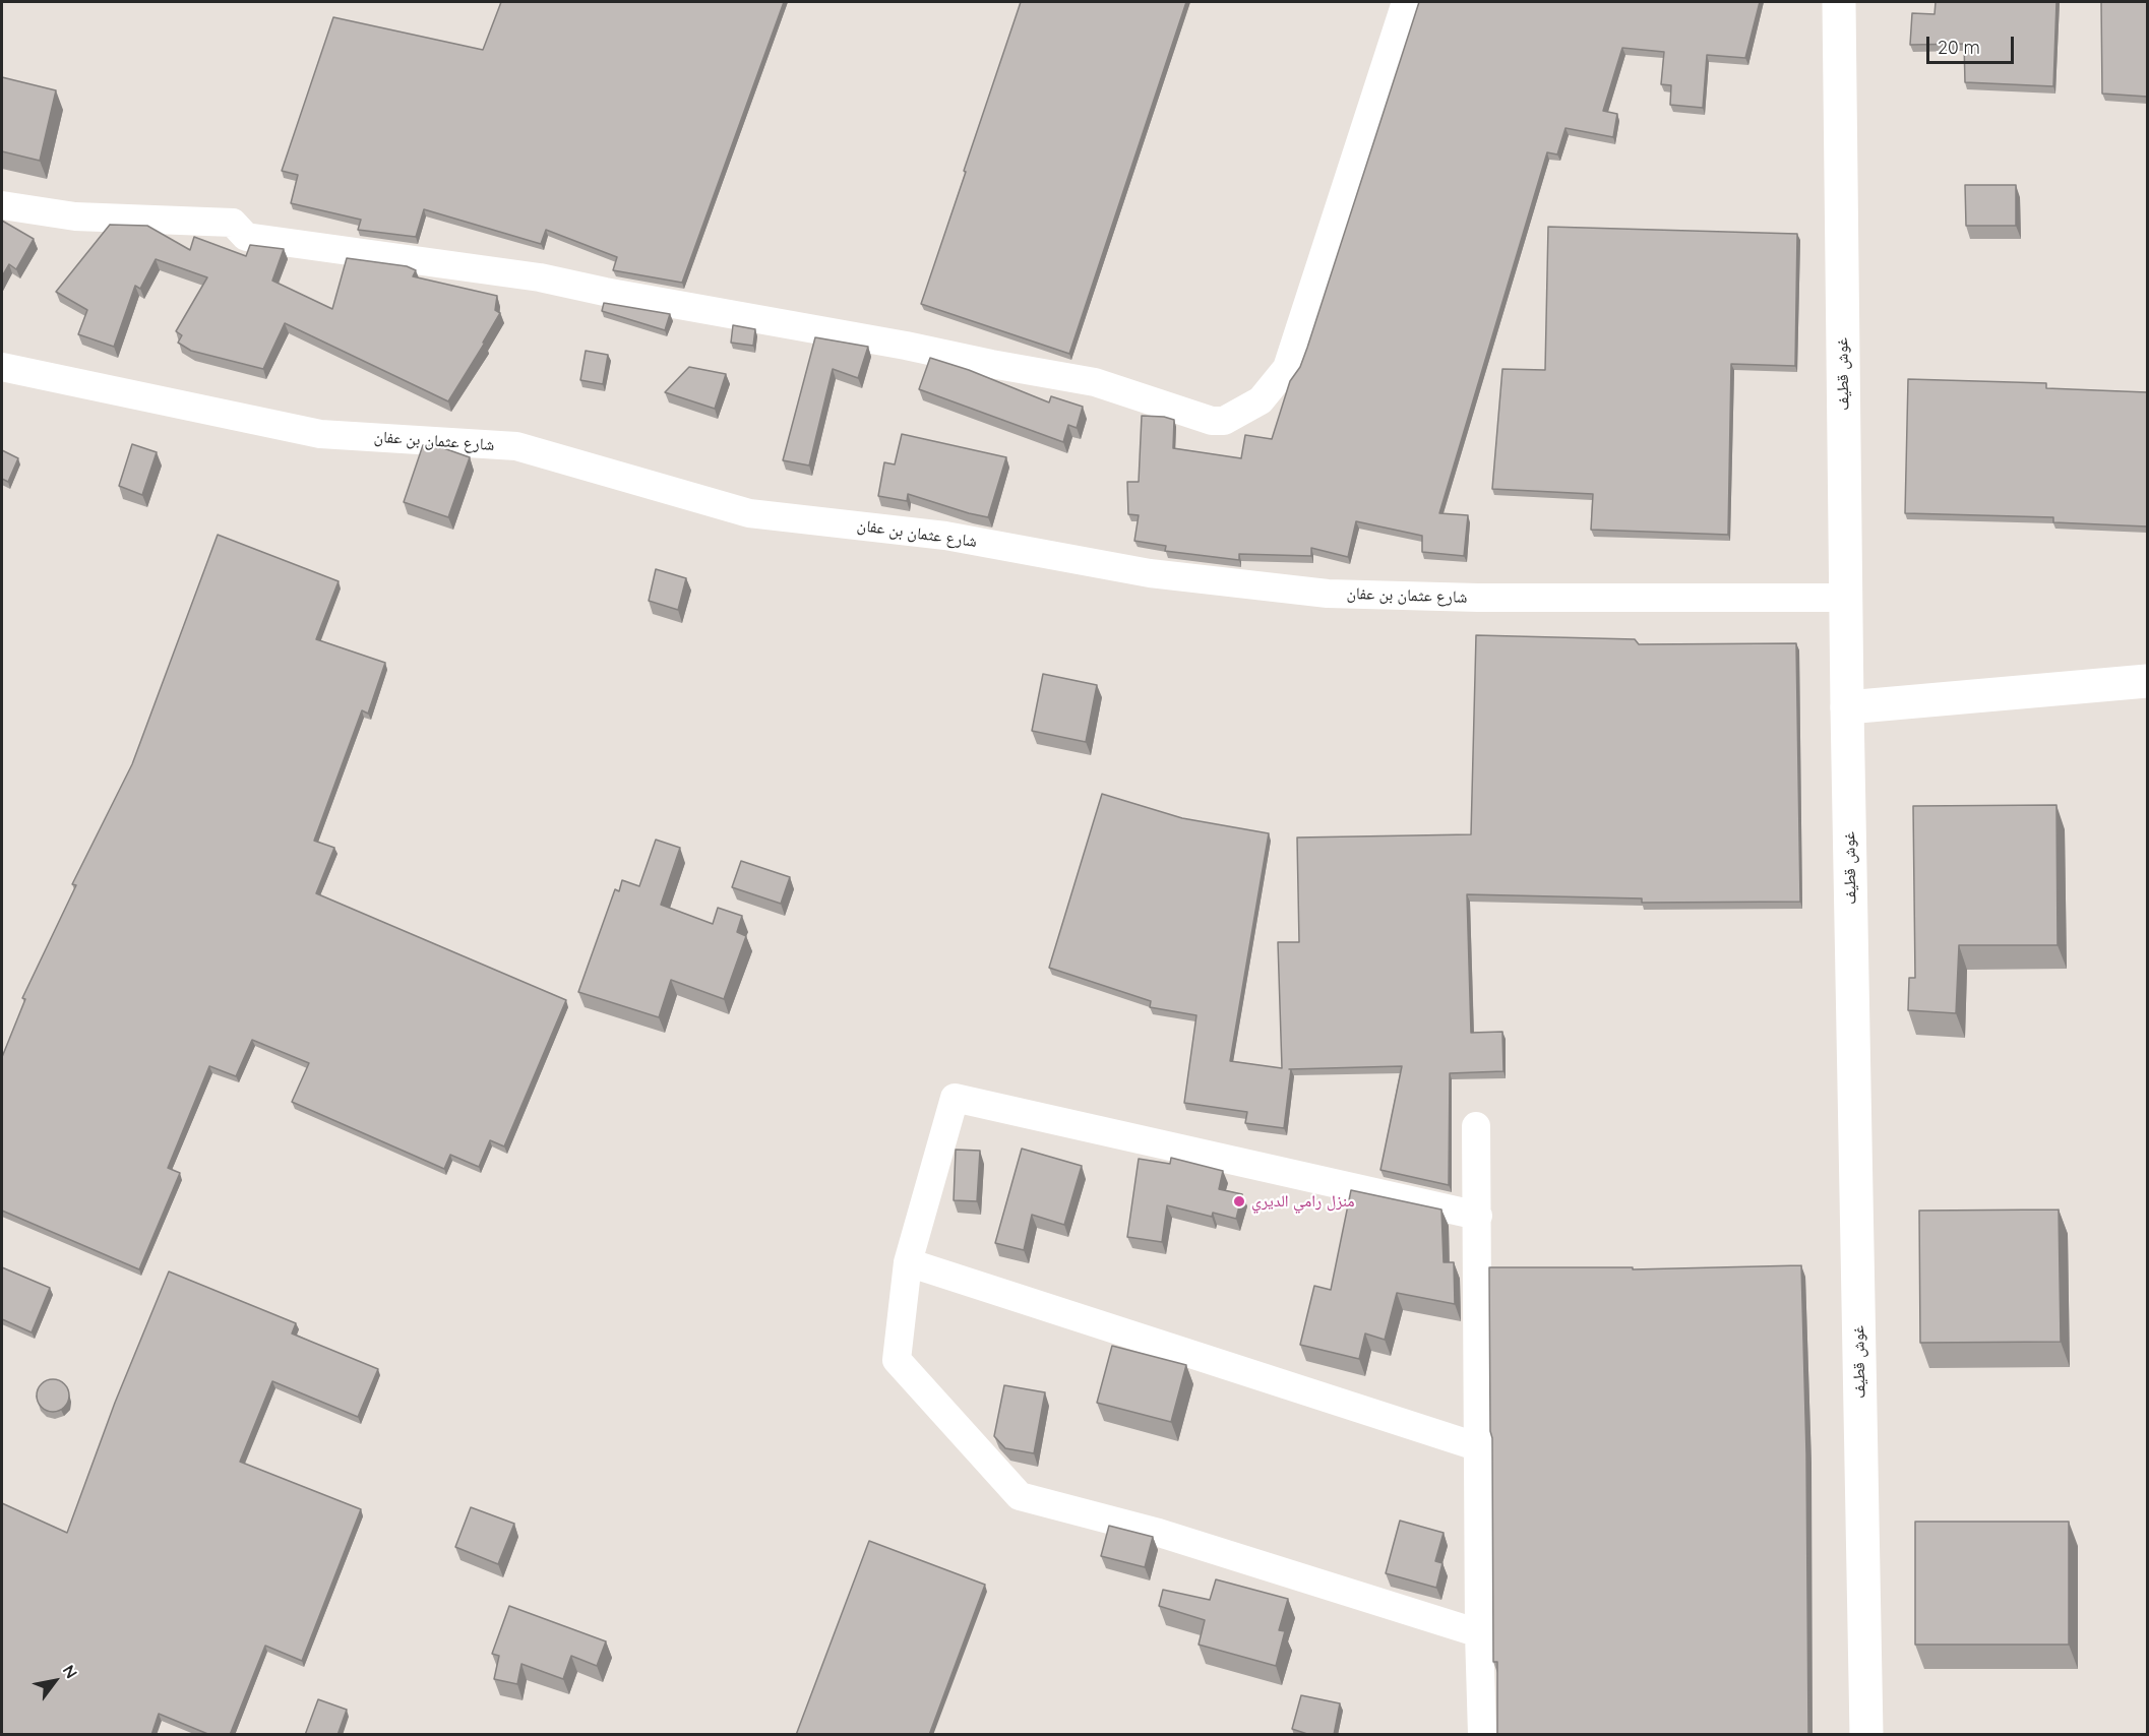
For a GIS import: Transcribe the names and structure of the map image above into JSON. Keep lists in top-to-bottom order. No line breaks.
{"streets":{"main road":["غوش قطيف"],"street":["شارع عثمان بن عفان"]},"crossings":[["غوش قطيف","شارع عثمان بن عفان"]],"places":["منزل رامي الديري"],"scale_bar":"20 m","north":"top right"}
